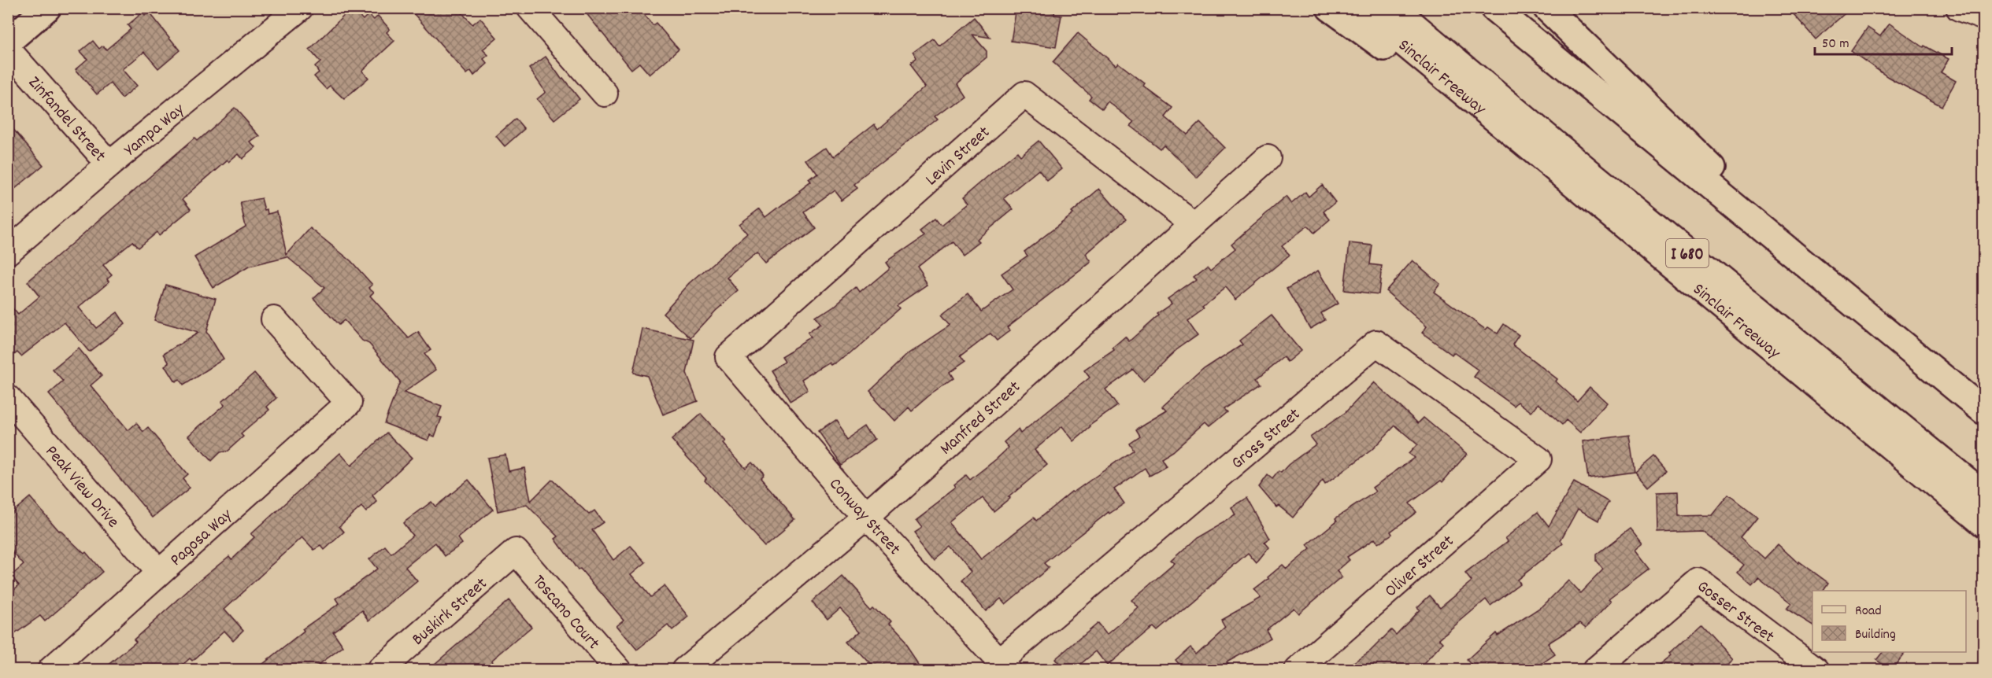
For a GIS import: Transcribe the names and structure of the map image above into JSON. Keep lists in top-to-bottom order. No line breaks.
{"streets":{"main road":["Sinclair Freeway","I 680"],"street":["Zinfandel Street","Yampa Way","Levin Street","Manfred Street","Gross Street","Peak View Drive","Conway Street","Pagosa Way","Oliver Street","Buskirk Street","Toscano Court","Gosser Street"]},"crossings":[["Zinfandel Street","Yampa Way"],["Levin Street","Manfred Street"],["Levin Street","Conway Street"],["Manfred Street","Conway Street"],["Gross Street","Conway Street"],["Gross Street","Oliver Street"],["Peak View Drive","Pagosa Way"],["Buskirk Street","Toscano Court"]],"legend":["Road","Building"],"scale_bar":"50 m"}
